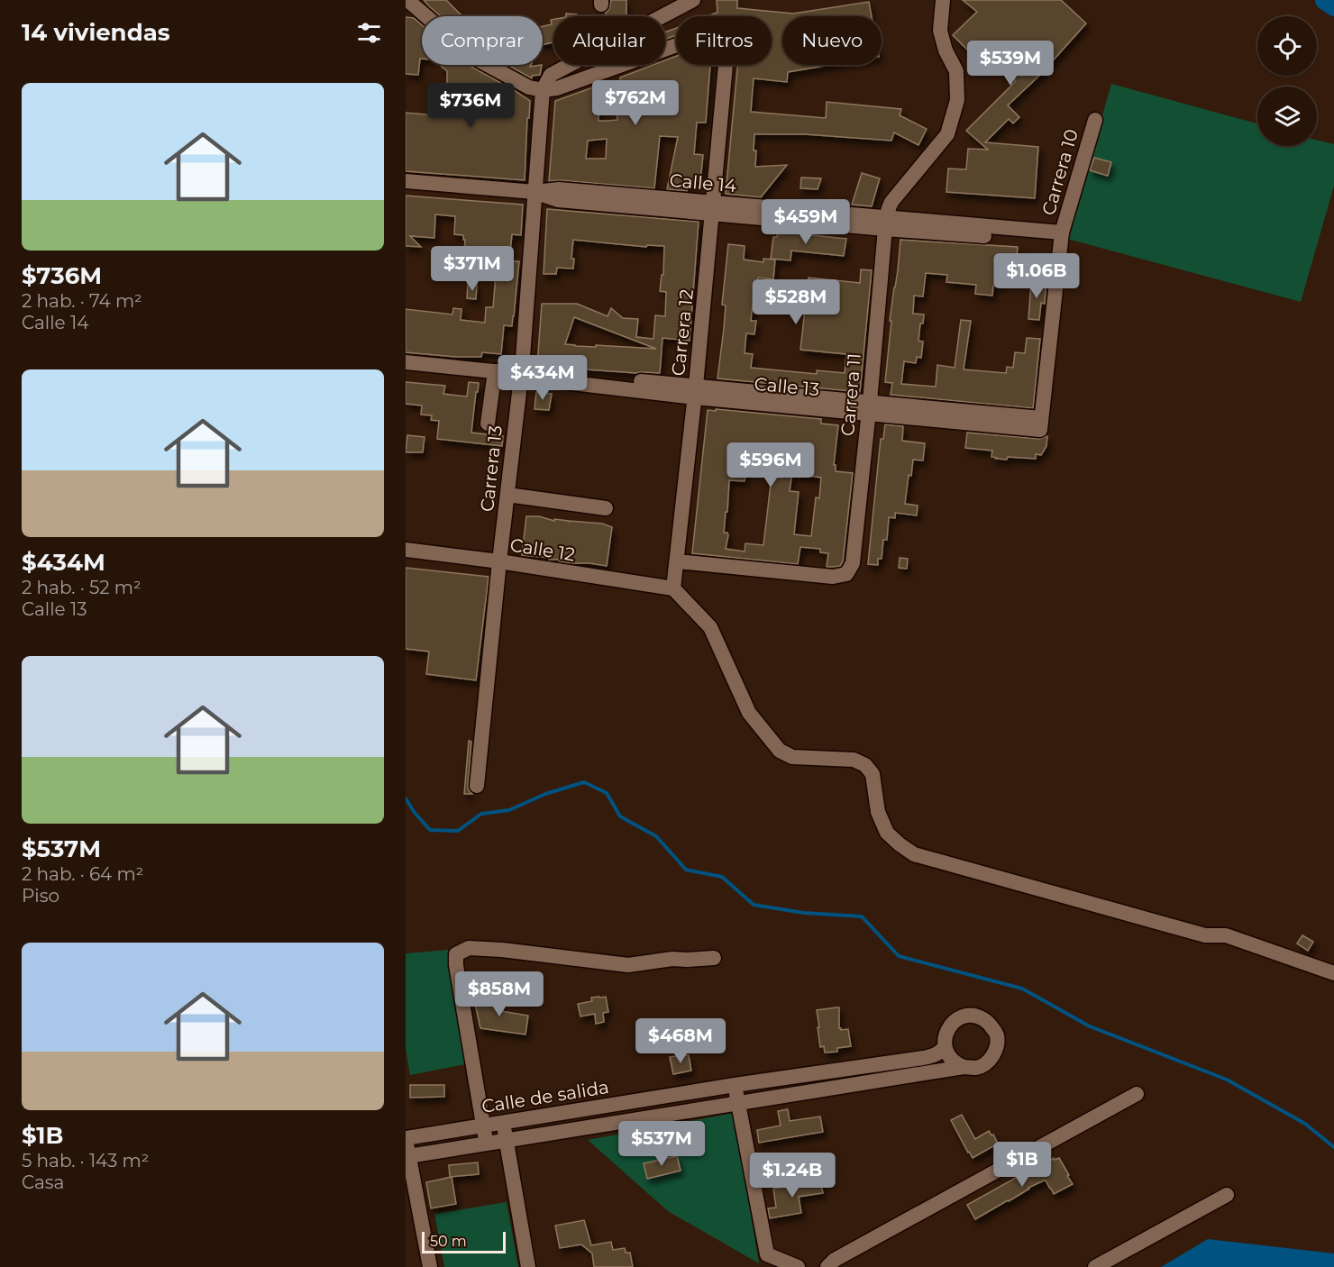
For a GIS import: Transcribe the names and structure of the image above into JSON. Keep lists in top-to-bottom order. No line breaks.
{"streets":{"street":["Carrera 10","Calle 14","Carrera 12","Calle 13","Carrera 11","Carrera 13","Calle 12","Calle de salida"]},"crossings":[["Carrera 10","Calle 14"],["Carrera 10","Calle 13"],["Calle 14","Carrera 12"],["Calle 14","Carrera 11"],["Calle 14","Carrera 13"],["Carrera 12","Calle 13"],["Carrera 12","Carrera 11"],["Carrera 12","Carrera 13"],["Carrera 12","Calle 12"],["Calle 13","Carrera 11"],["Calle 13","Carrera 13"],["Carrera 13","Calle 12"]],"scale_bar":"50 m","page":{"heading":"14 viviendas","chip":["Comprar","Alquilar","Filtros","Nuevo"],"price":["$539M","$762M","$736M","$459M","$371M","$1.06B","$528M","$434M","$596M","$858M","$468M","$537M","$1B","$1.24B"],"list":[{"name":"$736M","note":"2 hab. · 74 m² · Calle 14"},{"name":"$434M","note":"2 hab. · 52 m² · Calle 13"},{"name":"$537M","note":"2 hab. · 64 m² · Piso"},{"name":"$1B","note":"5 hab. · 143 m² · Casa"}],"scale":"50 m"}}
